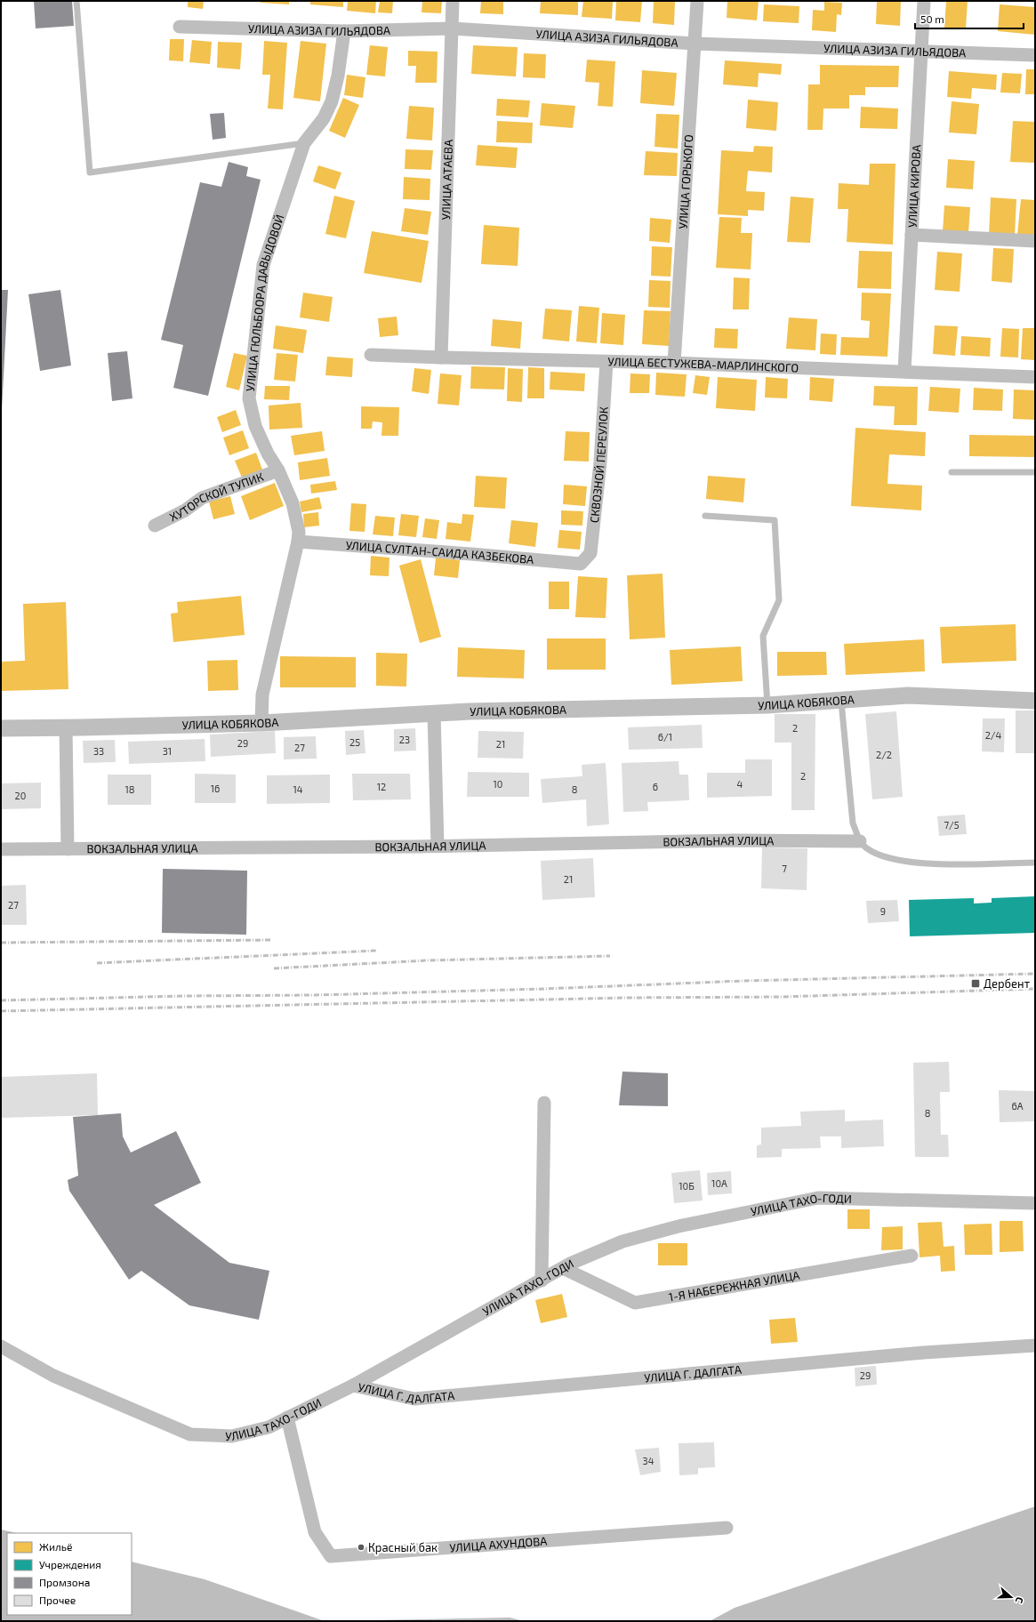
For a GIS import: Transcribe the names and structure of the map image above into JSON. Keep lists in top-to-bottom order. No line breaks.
{"streets":{"street":["УЛИЦА АЗИЗА ГИЛЬЯДОВА","УЛИЦА АТАЕВА","УЛИЦА ГОРЬКОГО","УЛИЦА КИРОВА","УЛИЦА ГЮЛЬБООРА ДАВЫДОВОЙ","УЛИЦА БЕСТУЖЕВА-МАРЛИНСКОГО","СКВОЗНОЙ ПЕРЕУЛОК","ХУТОРСКОЙ ТУПИК","УЛИЦА СУЛТАН-САИДА КАЗБЕКОВА","УЛИЦА КОБЯКОВА","ВОКЗАЛЬНАЯ УЛИЦА","УЛИЦА ТАХО-ГОДИ","1-Я НАБЕРЕЖНАЯ УЛИЦА","УЛИЦА Г. ДАЛГАТА","УЛИЦА АХУНДОВА"]},"crossings":[["УЛИЦА АЗИЗА ГИЛЬЯДОВА","УЛИЦА АТАЕВА"],["УЛИЦА АЗИЗА ГИЛЬЯДОВА","УЛИЦА ГОРЬКОГО"],["УЛИЦА АЗИЗА ГИЛЬЯДОВА","УЛИЦА КИРОВА"],["УЛИЦА АЗИЗА ГИЛЬЯДОВА","УЛИЦА ГЮЛЬБООРА ДАВЫДОВОЙ"],["УЛИЦА АТАЕВА","УЛИЦА БЕСТУЖЕВА-МАРЛИНСКОГО"],["УЛИЦА ГОРЬКОГО","УЛИЦА БЕСТУЖЕВА-МАРЛИНСКОГО"],["УЛИЦА КИРОВА","УЛИЦА БЕСТУЖЕВА-МАРЛИНСКОГО"],["УЛИЦА ГЮЛЬБООРА ДАВЫДОВОЙ","ХУТОРСКОЙ ТУПИК"],["УЛИЦА ГЮЛЬБООРА ДАВЫДОВОЙ","УЛИЦА СУЛТАН-САИДА КАЗБЕКОВА"],["УЛИЦА ГЮЛЬБООРА ДАВЫДОВОЙ","УЛИЦА КОБЯКОВА"],["УЛИЦА БЕСТУЖЕВА-МАРЛИНСКОГО","СКВОЗНОЙ ПЕРЕУЛОК"],["СКВОЗНОЙ ПЕРЕУЛОК","УЛИЦА СУЛТАН-САИДА КАЗБЕКОВА"],["УЛИЦА ТАХО-ГОДИ","1-Я НАБЕРЕЖНАЯ УЛИЦА"],["УЛИЦА ТАХО-ГОДИ","УЛИЦА Г. ДАЛГАТА"],["УЛИЦА ТАХО-ГОДИ","УЛИЦА АХУНДОВА"]],"places":{"transit":["Дербент"],"other":["Красный бак"]},"house_numbers":["2","2/4","6/1","23","25","29","21","27","33","31","2/2","2","10","4","12","6","16","18","14","8","20","7/5","7","21","27","9","6А","8","10А","10Б","29","34"],"legend":["Жильё","Учреждения","Промзона","Прочее"],"scale_bar":"50 m","north":"right"}
